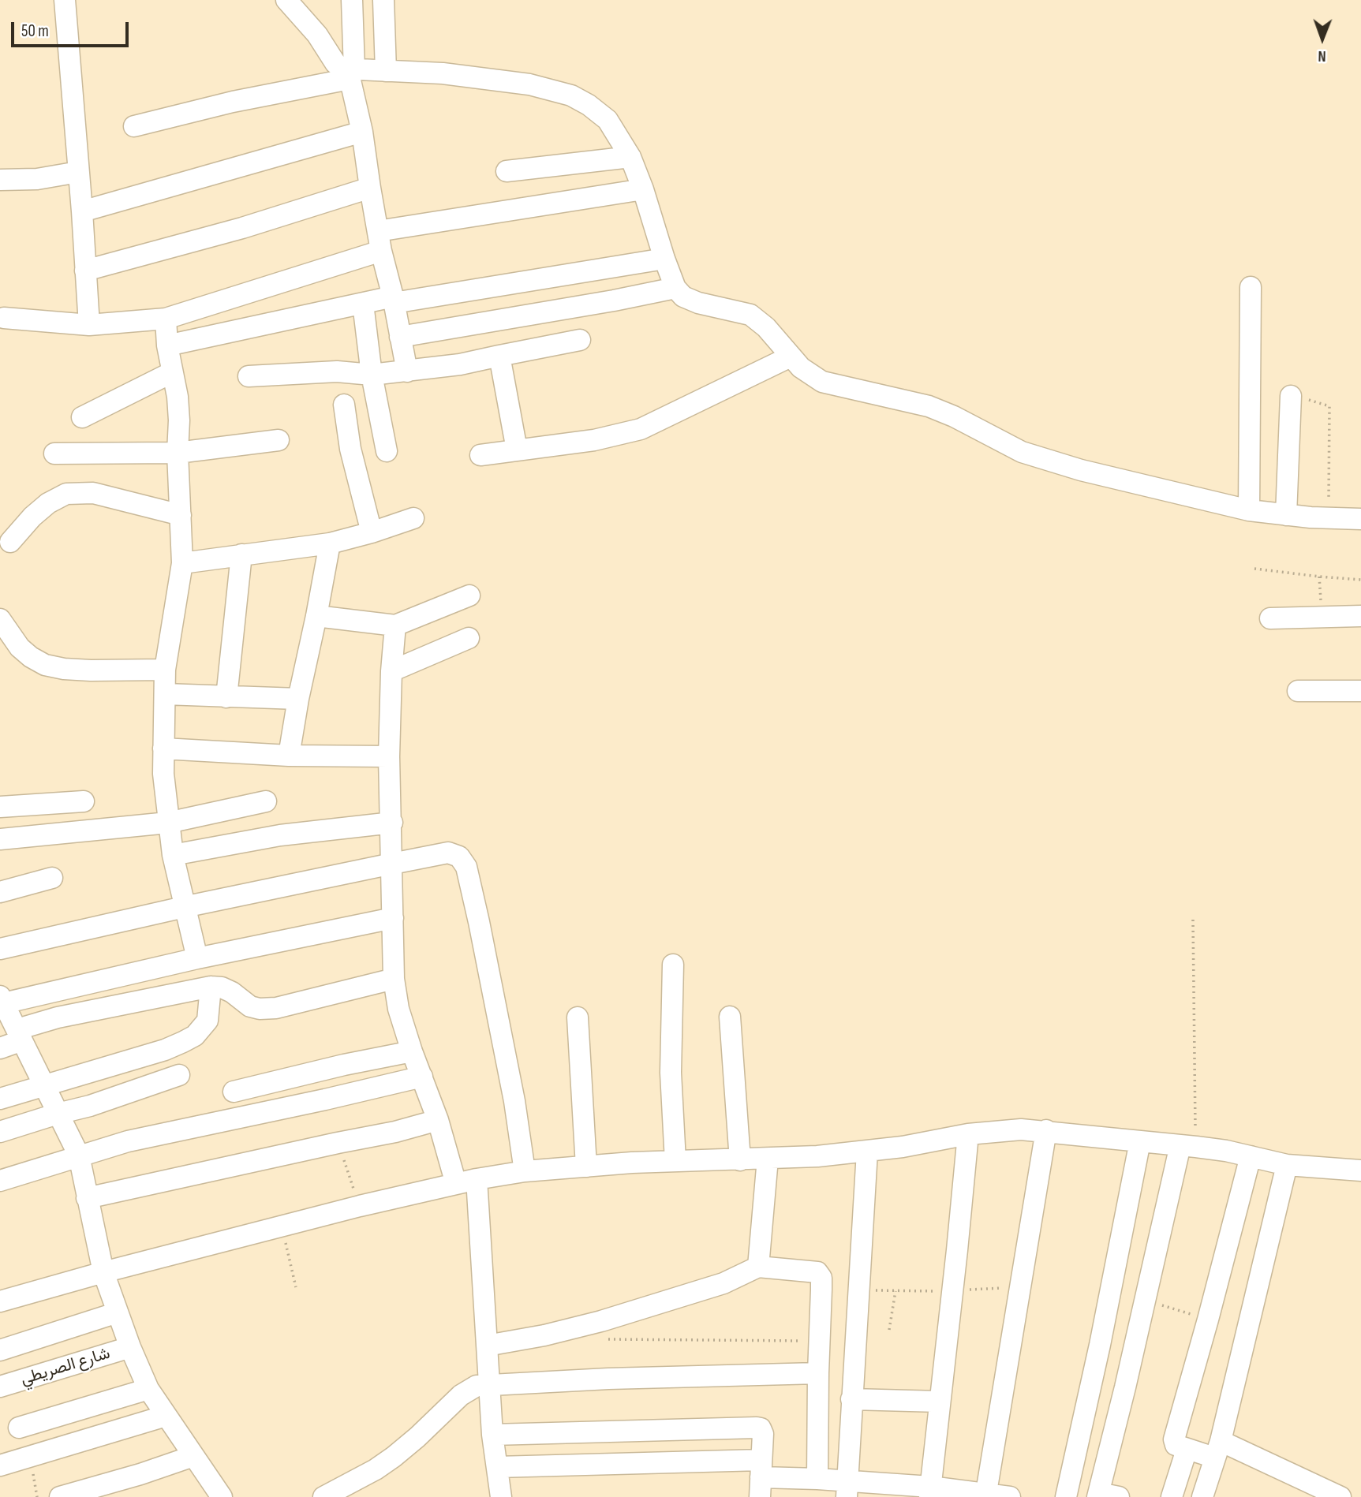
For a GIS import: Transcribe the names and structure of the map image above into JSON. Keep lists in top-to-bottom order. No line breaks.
{"streets":{"street":["شارع الصريطي"]},"scale_bar":"50 m","north":"bottom"}
